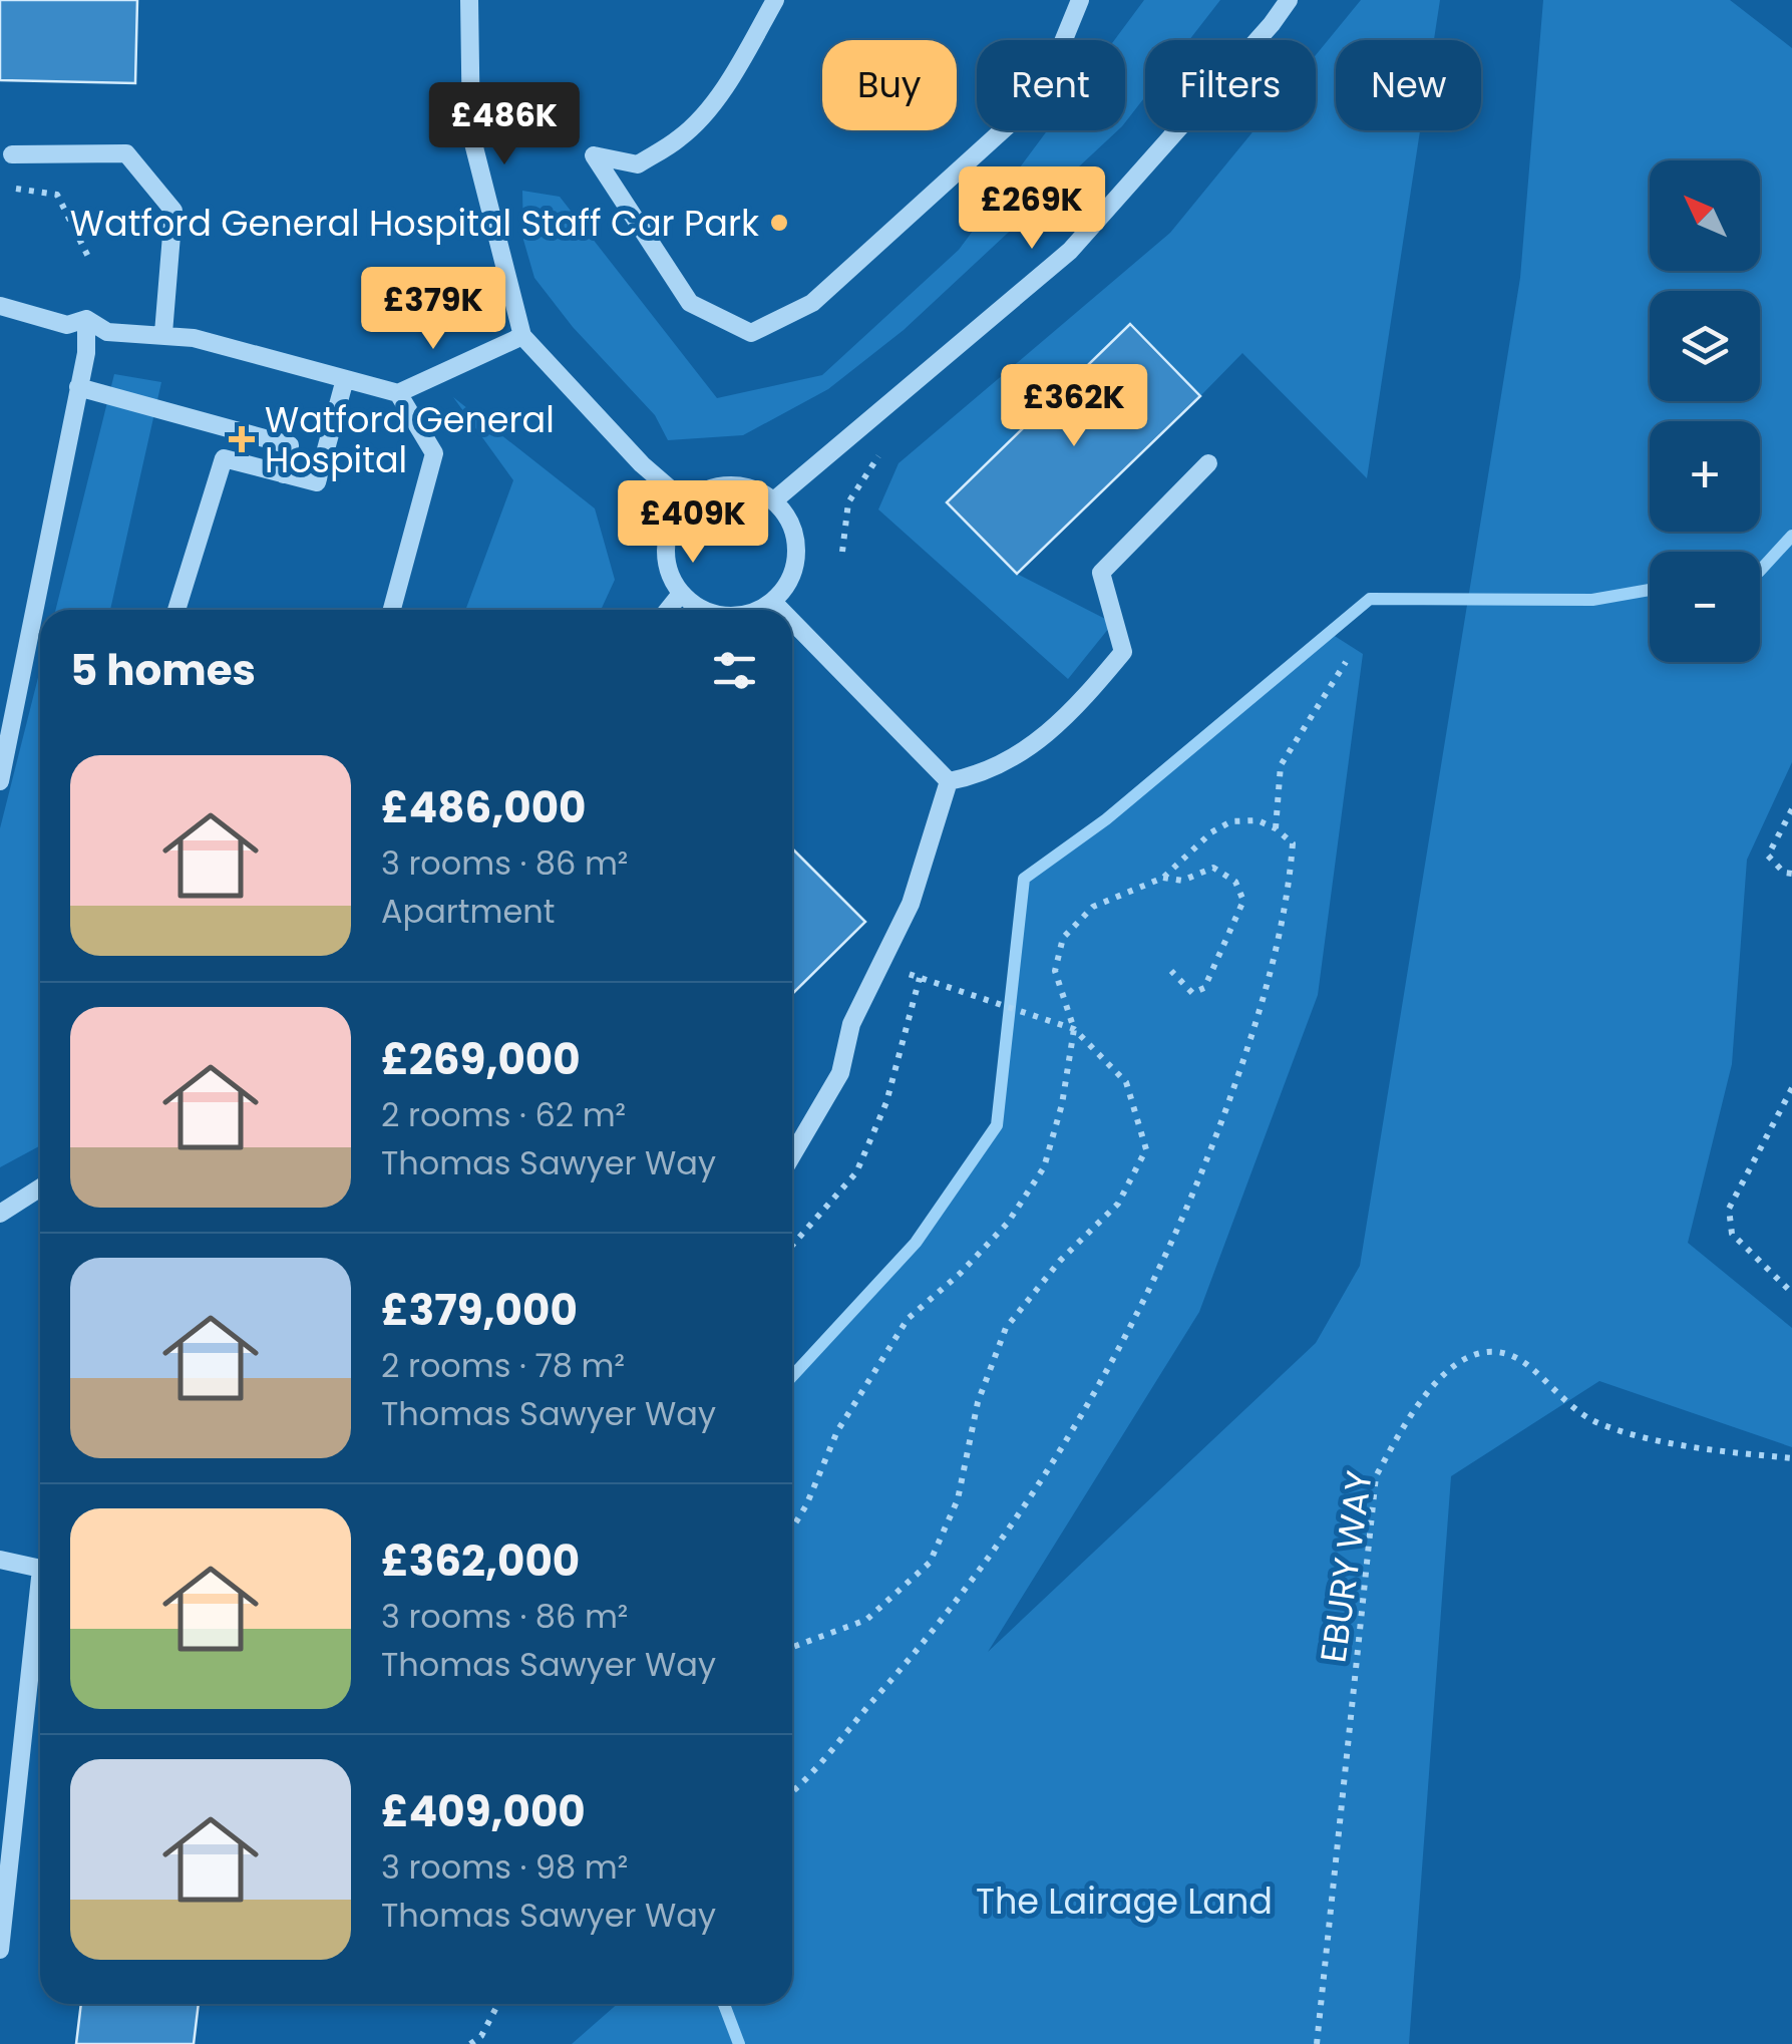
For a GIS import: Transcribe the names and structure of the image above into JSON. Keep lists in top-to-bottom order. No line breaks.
{"streets":{"path":["EBURY WAY"]},"parks":["The Lairage Land"],"places":{"other":["Watford General Hospital Staff Car Park"],"health":["Watford General Hospital"]},"north":"top left","page":{"chip":["Buy","Rent","Filters","New"],"price":["£486K","£269K","£379K","£362K","£409K"],"map_buttons":["+","−"],"heading":"5 homes","list":[{"name":"£486,000","note":"3 rooms · 86 m² · Apartment"},{"name":"£269,000","note":"2 rooms · 62 m² · Thomas Sawyer Way"},{"name":"£379,000","note":"2 rooms · 78 m² · Thomas Sawyer Way"},{"name":"£362,000","note":"3 rooms · 86 m² · Thomas Sawyer Way"},{"name":"£409,000","note":"3 rooms · 98 m² · Thomas Sawyer Way"}]}}
